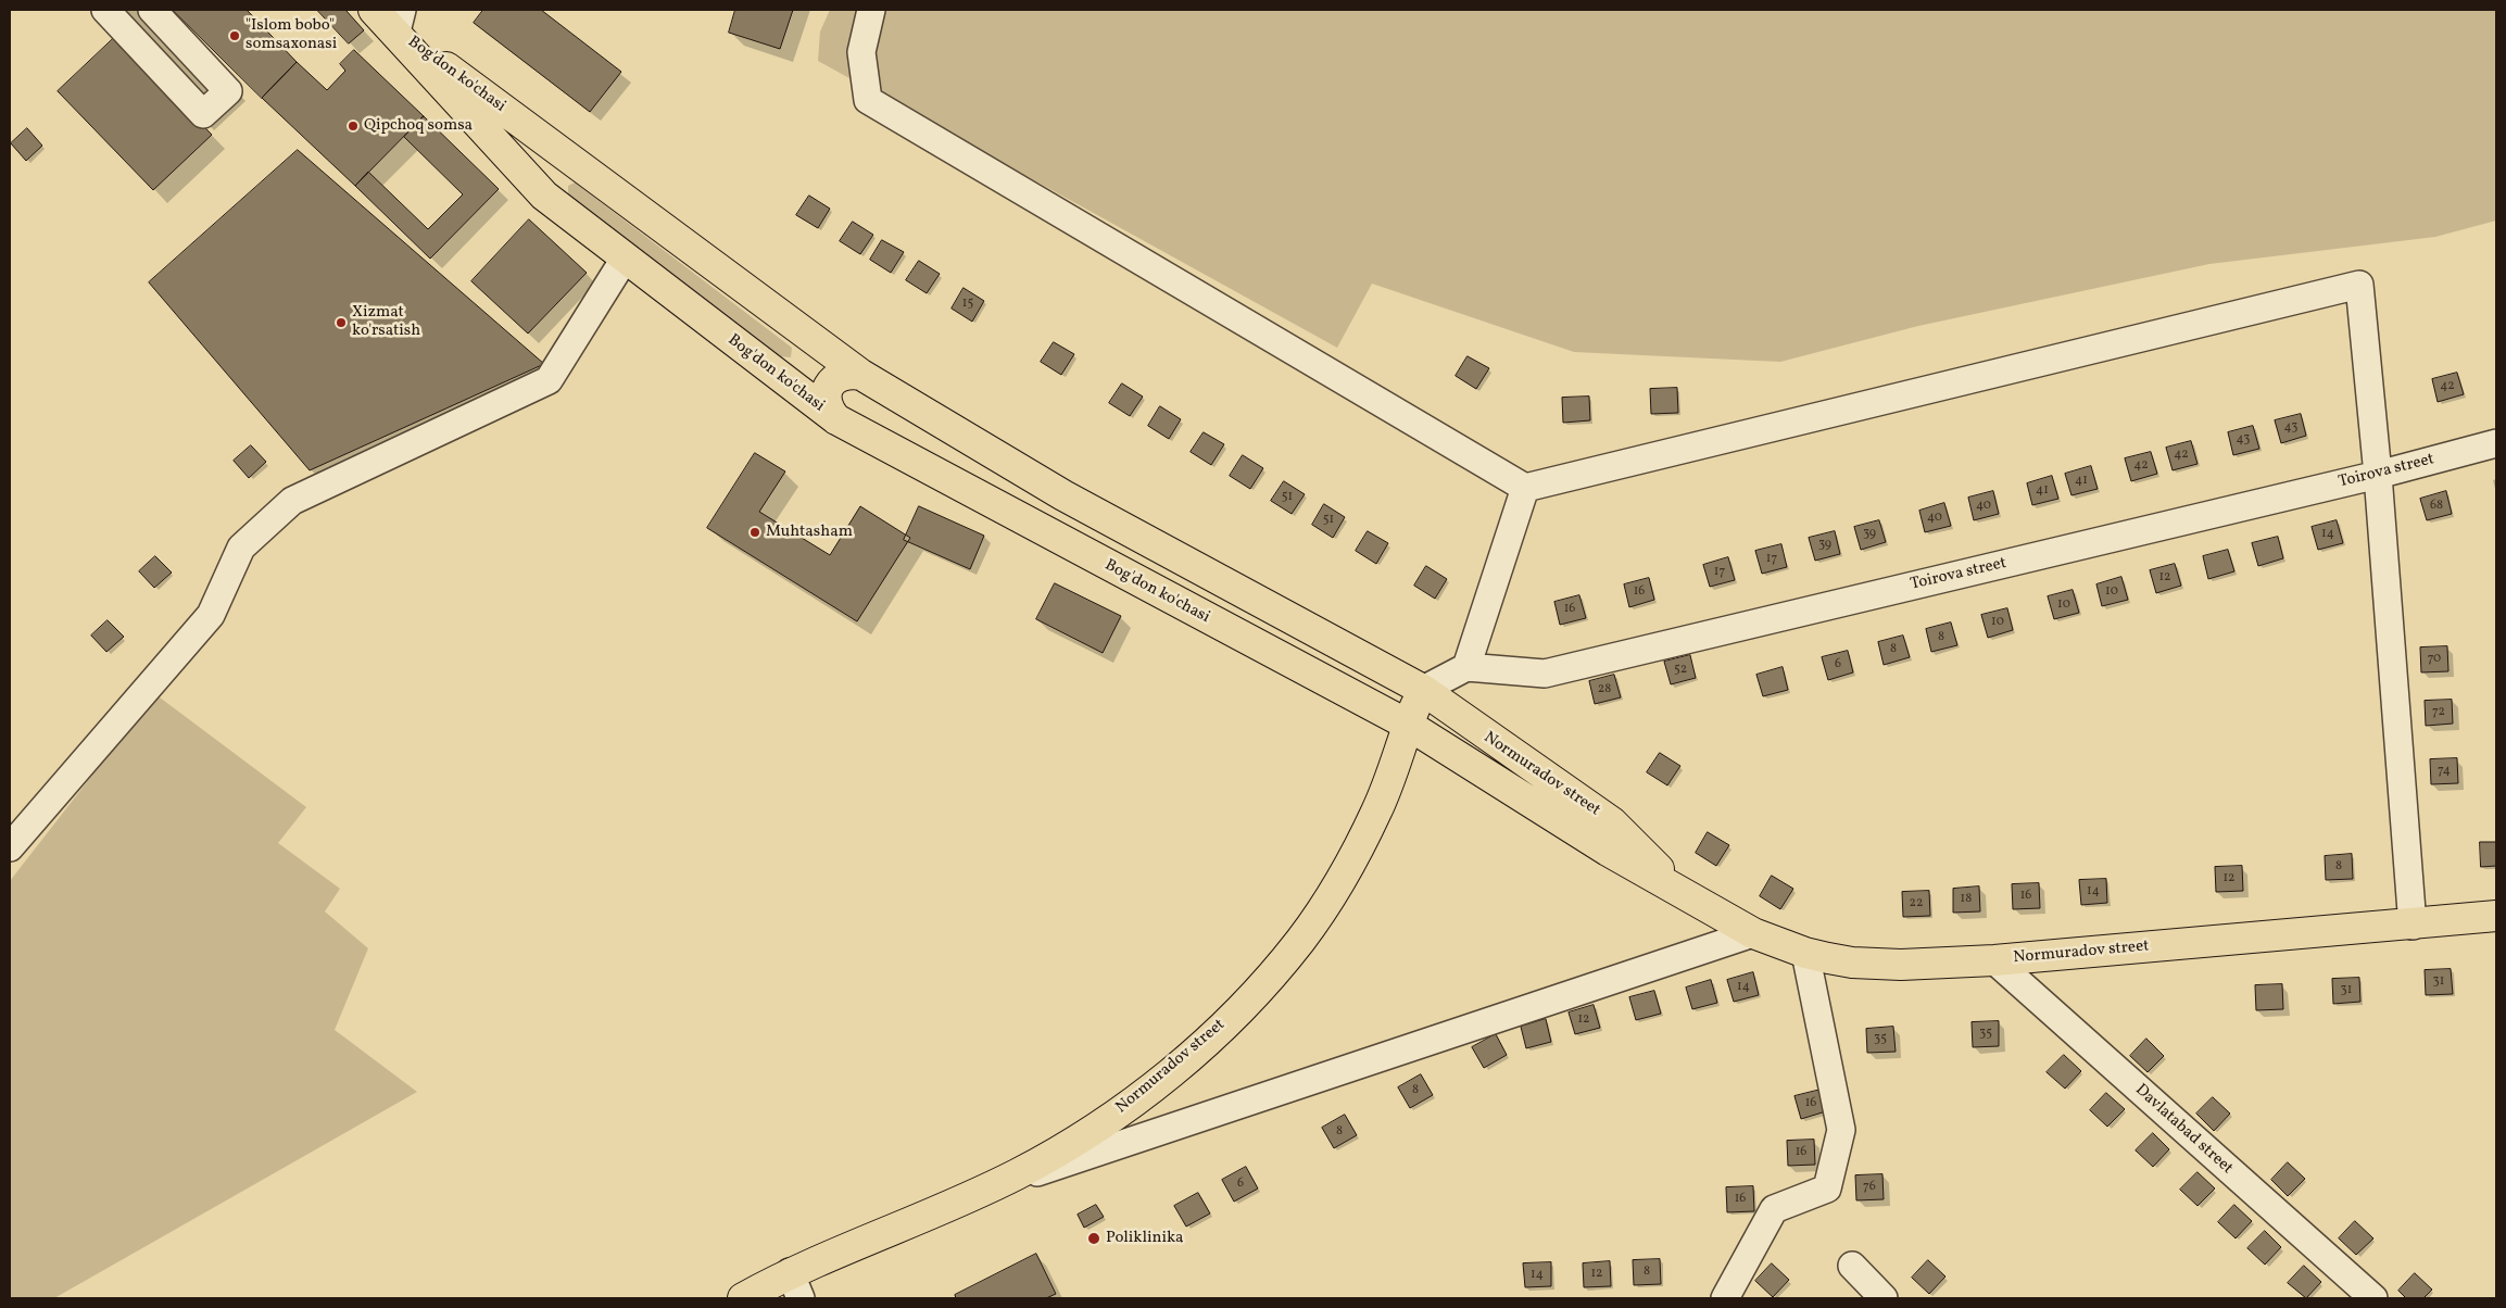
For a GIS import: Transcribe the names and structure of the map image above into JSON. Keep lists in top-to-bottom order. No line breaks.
{"streets":{"main road":["Bog'don ko'chasi","Normuradov street"],"street":["Toirova street","Davlatabad street"]},"crossings":[["Bog'don ko'chasi","Normuradov street"],["Normuradov street","Davlatabad street"]],"places":["\"Islom bobo\" somsaxonasi","Qipchoq somsa","Xizmat ko'rsatish","Muhtasham","Poliklinika"],"house_numbers":["15","42","43","43","42","42","41","41","51","40","68","40","51","39","14","39","17","17","12","16","10","10","16","10","8","8","70","6","52","28","72","74","8","12","14","16","18","22","31","14","31","12","35","35","8","16","8","16","6","76","16","8","12","14"]}
